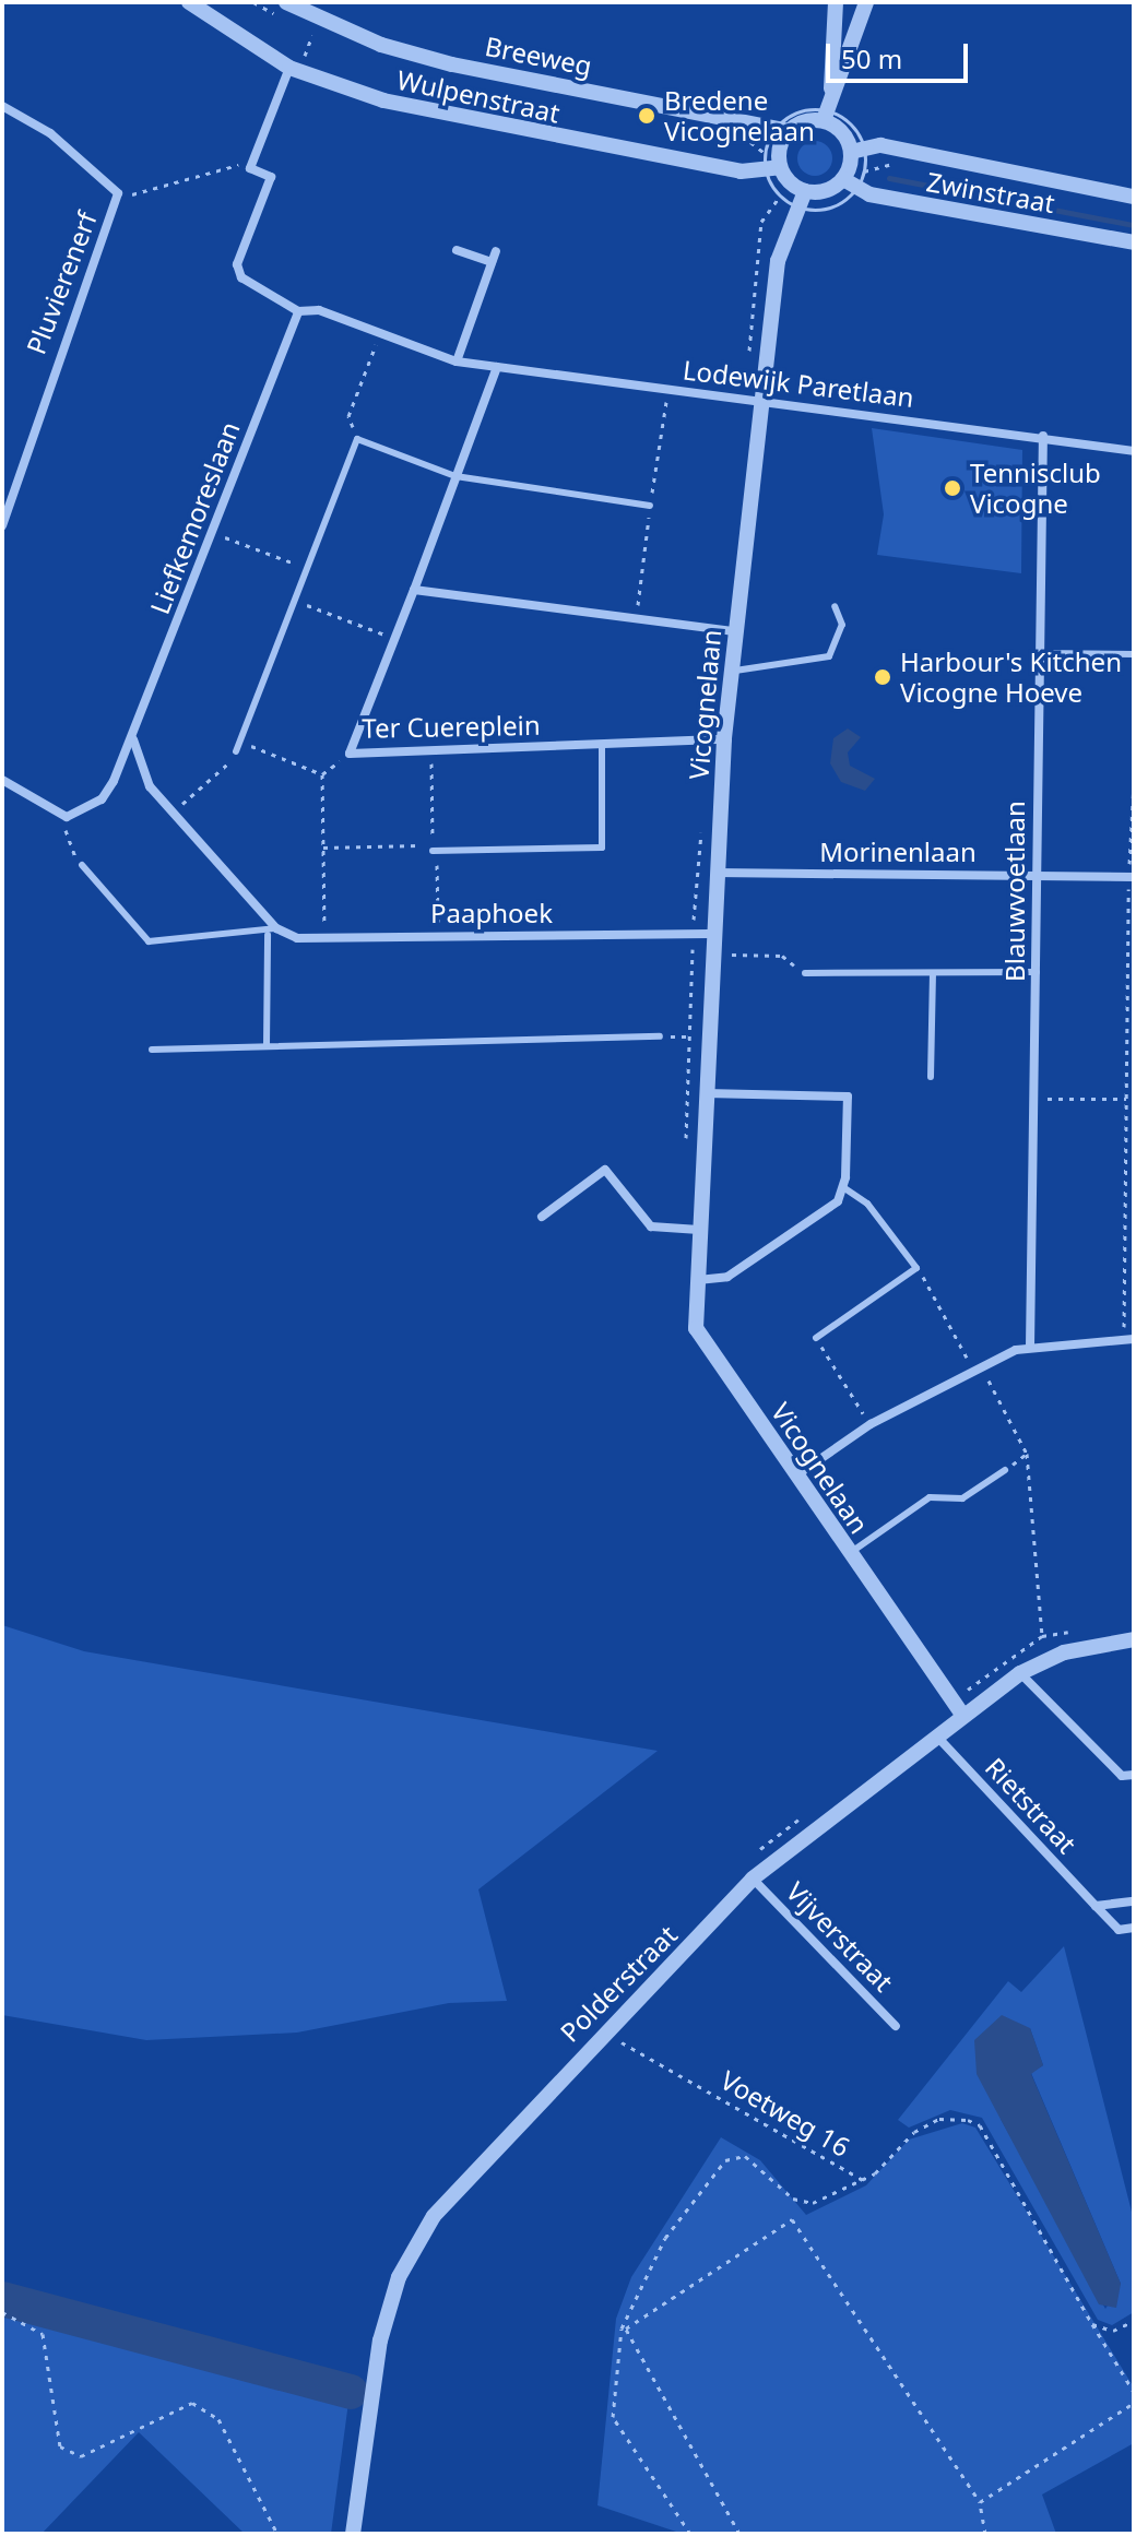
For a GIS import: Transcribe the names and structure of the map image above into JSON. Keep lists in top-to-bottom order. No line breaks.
{"streets":{"street":["Breeweg","Wulpenstraat","Zwinstraat","Pluvierenerf","Lodewijk Paretlaan","Liefkemoreslaan","Vicognelaan","Ter Cuereplein","Morinenlaan","Blauwvoetlaan","Paaphoek","Rietstraat","Vijverstraat","Polderstraat"],"path":["Voetweg 16"]},"crossings":[["Breeweg","Wulpenstraat"],["Breeweg","Zwinstraat"],["Breeweg","Vicognelaan"],["Wulpenstraat","Zwinstraat"],["Wulpenstraat","Vicognelaan"],["Zwinstraat","Vicognelaan"],["Lodewijk Paretlaan","Liefkemoreslaan"],["Lodewijk Paretlaan","Vicognelaan"],["Lodewijk Paretlaan","Ter Cuereplein"],["Lodewijk Paretlaan","Blauwvoetlaan"],["Vicognelaan","Ter Cuereplein"],["Vicognelaan","Morinenlaan"],["Vicognelaan","Paaphoek"],["Vicognelaan","Polderstraat"],["Morinenlaan","Blauwvoetlaan"],["Rietstraat","Polderstraat"],["Vijverstraat","Polderstraat"],["Polderstraat","Voetweg 16"]],"places":["Bredene Vicognelaan","Tennisclub Vicogne","Harbour's Kitchen Vicogne Hoeve"],"scale_bar":"50 m"}
